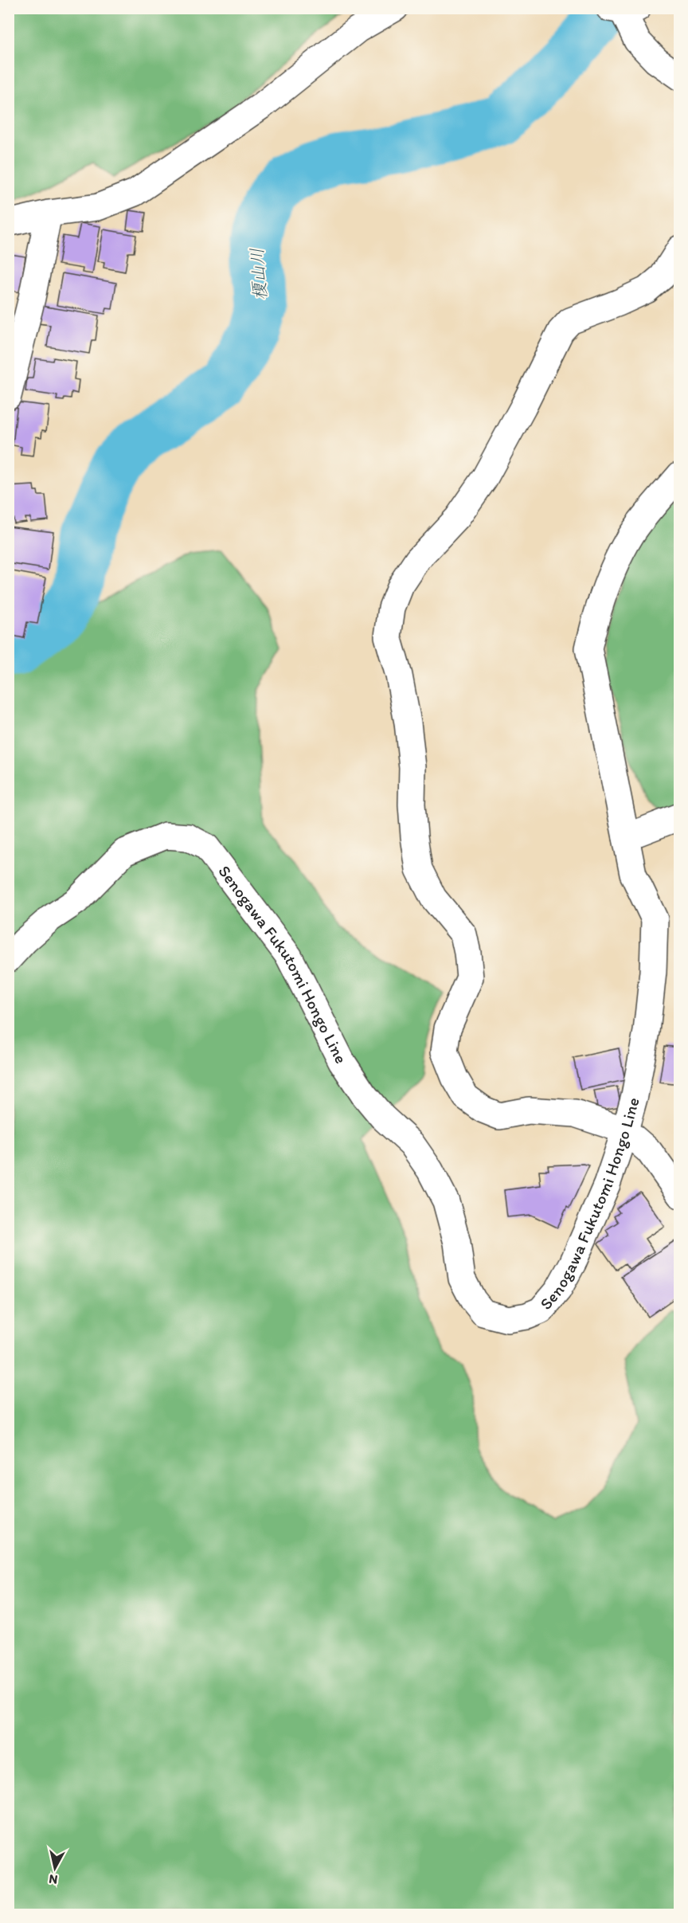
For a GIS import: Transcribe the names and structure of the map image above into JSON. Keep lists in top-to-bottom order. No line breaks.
{"streets":{"street":["Senogawa Fukutomi Hongo Line"]},"water":["榎山川"],"north":"bottom"}
